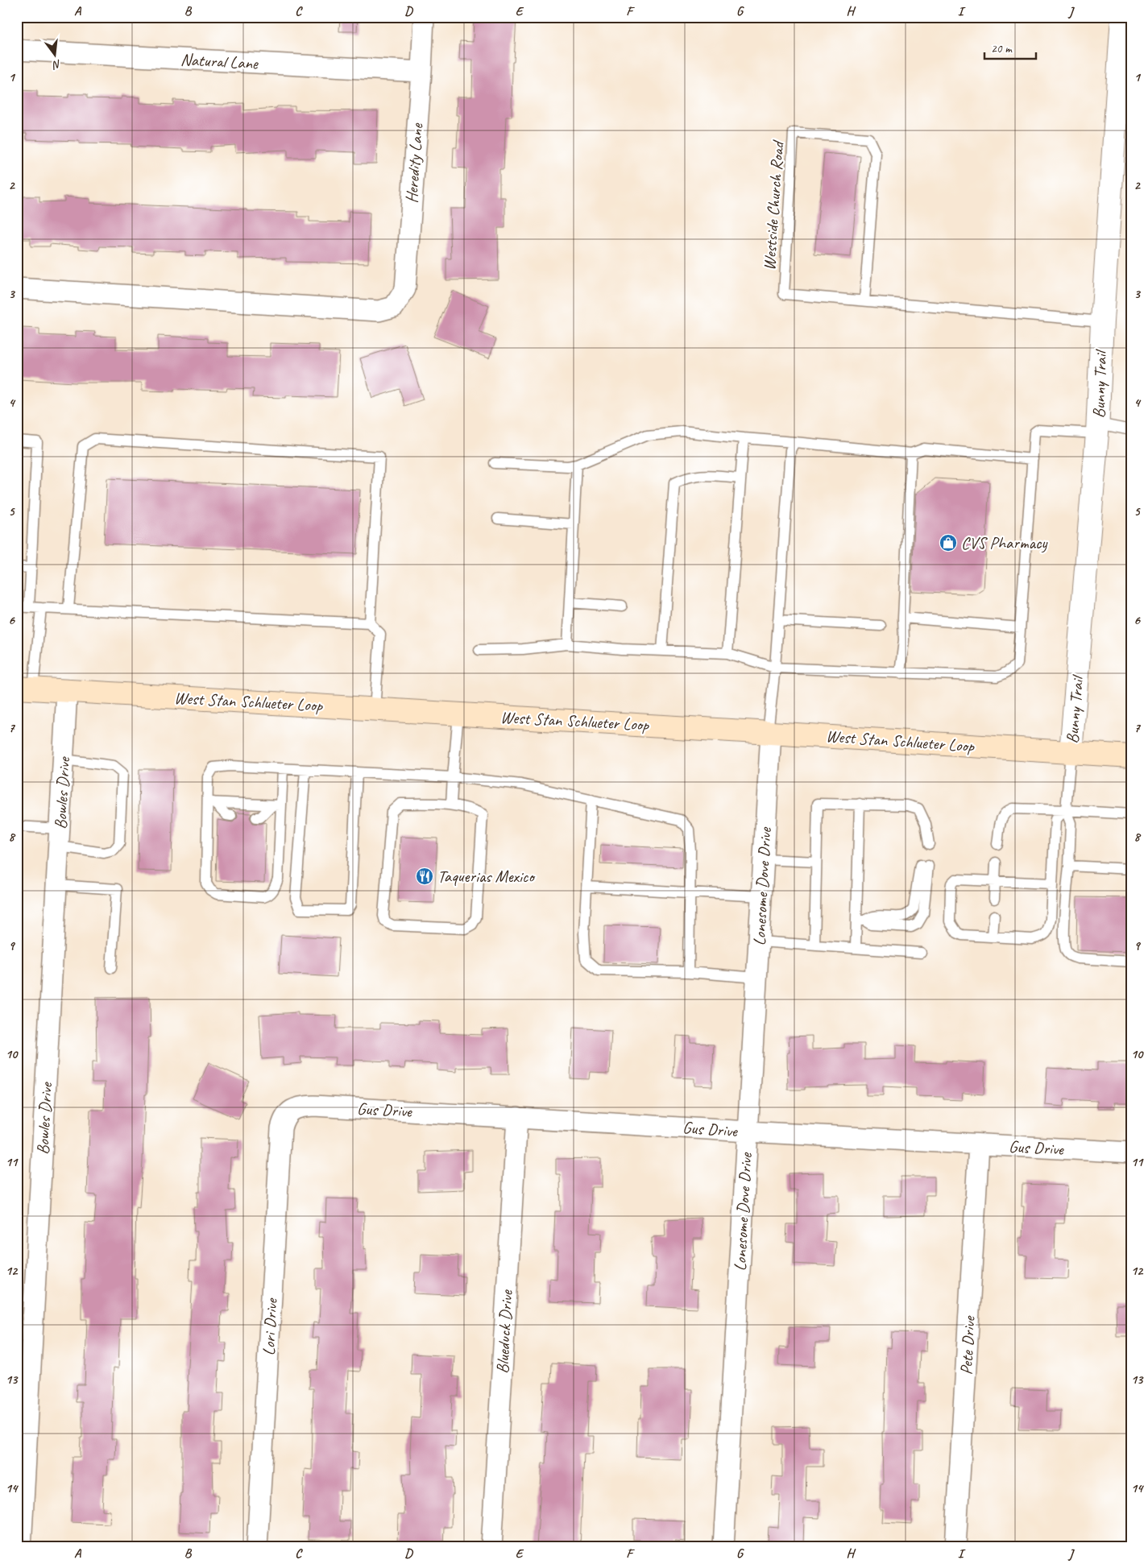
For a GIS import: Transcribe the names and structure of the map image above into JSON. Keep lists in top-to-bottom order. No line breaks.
{"streets":{"main road":["West Stan Schlueter Loop"],"street":["Natural Lane","Heredity Lane","Bunny Trail","Bowles Drive","Lonesome Dove Drive","Gus Drive","Lori Drive","Blueduck Drive","Pete Drive"],"lane":["Westside Church Road"]},"crossings":[["Natural Lane","Heredity Lane"],["Westside Church Road","Bunny Trail"],["Bunny Trail","West Stan Schlueter Loop"],["West Stan Schlueter Loop","Bowles Drive"],["West Stan Schlueter Loop","Lonesome Dove Drive"],["Lonesome Dove Drive","Gus Drive"],["Gus Drive","Lori Drive"],["Gus Drive","Blueduck Drive"],["Gus Drive","Pete Drive"]],"places":{"shop":["CVS Pharmacy"],"restaurant":["Taquerias Mexico"]},"scale_bar":"20 m","north":"bottom","grid":{"columns":["A","B","C","D","E","F","G","H","I","J"],"rows":["1","2","3","4","5","6","7","8","9","10","11","12","13","14"]}}
